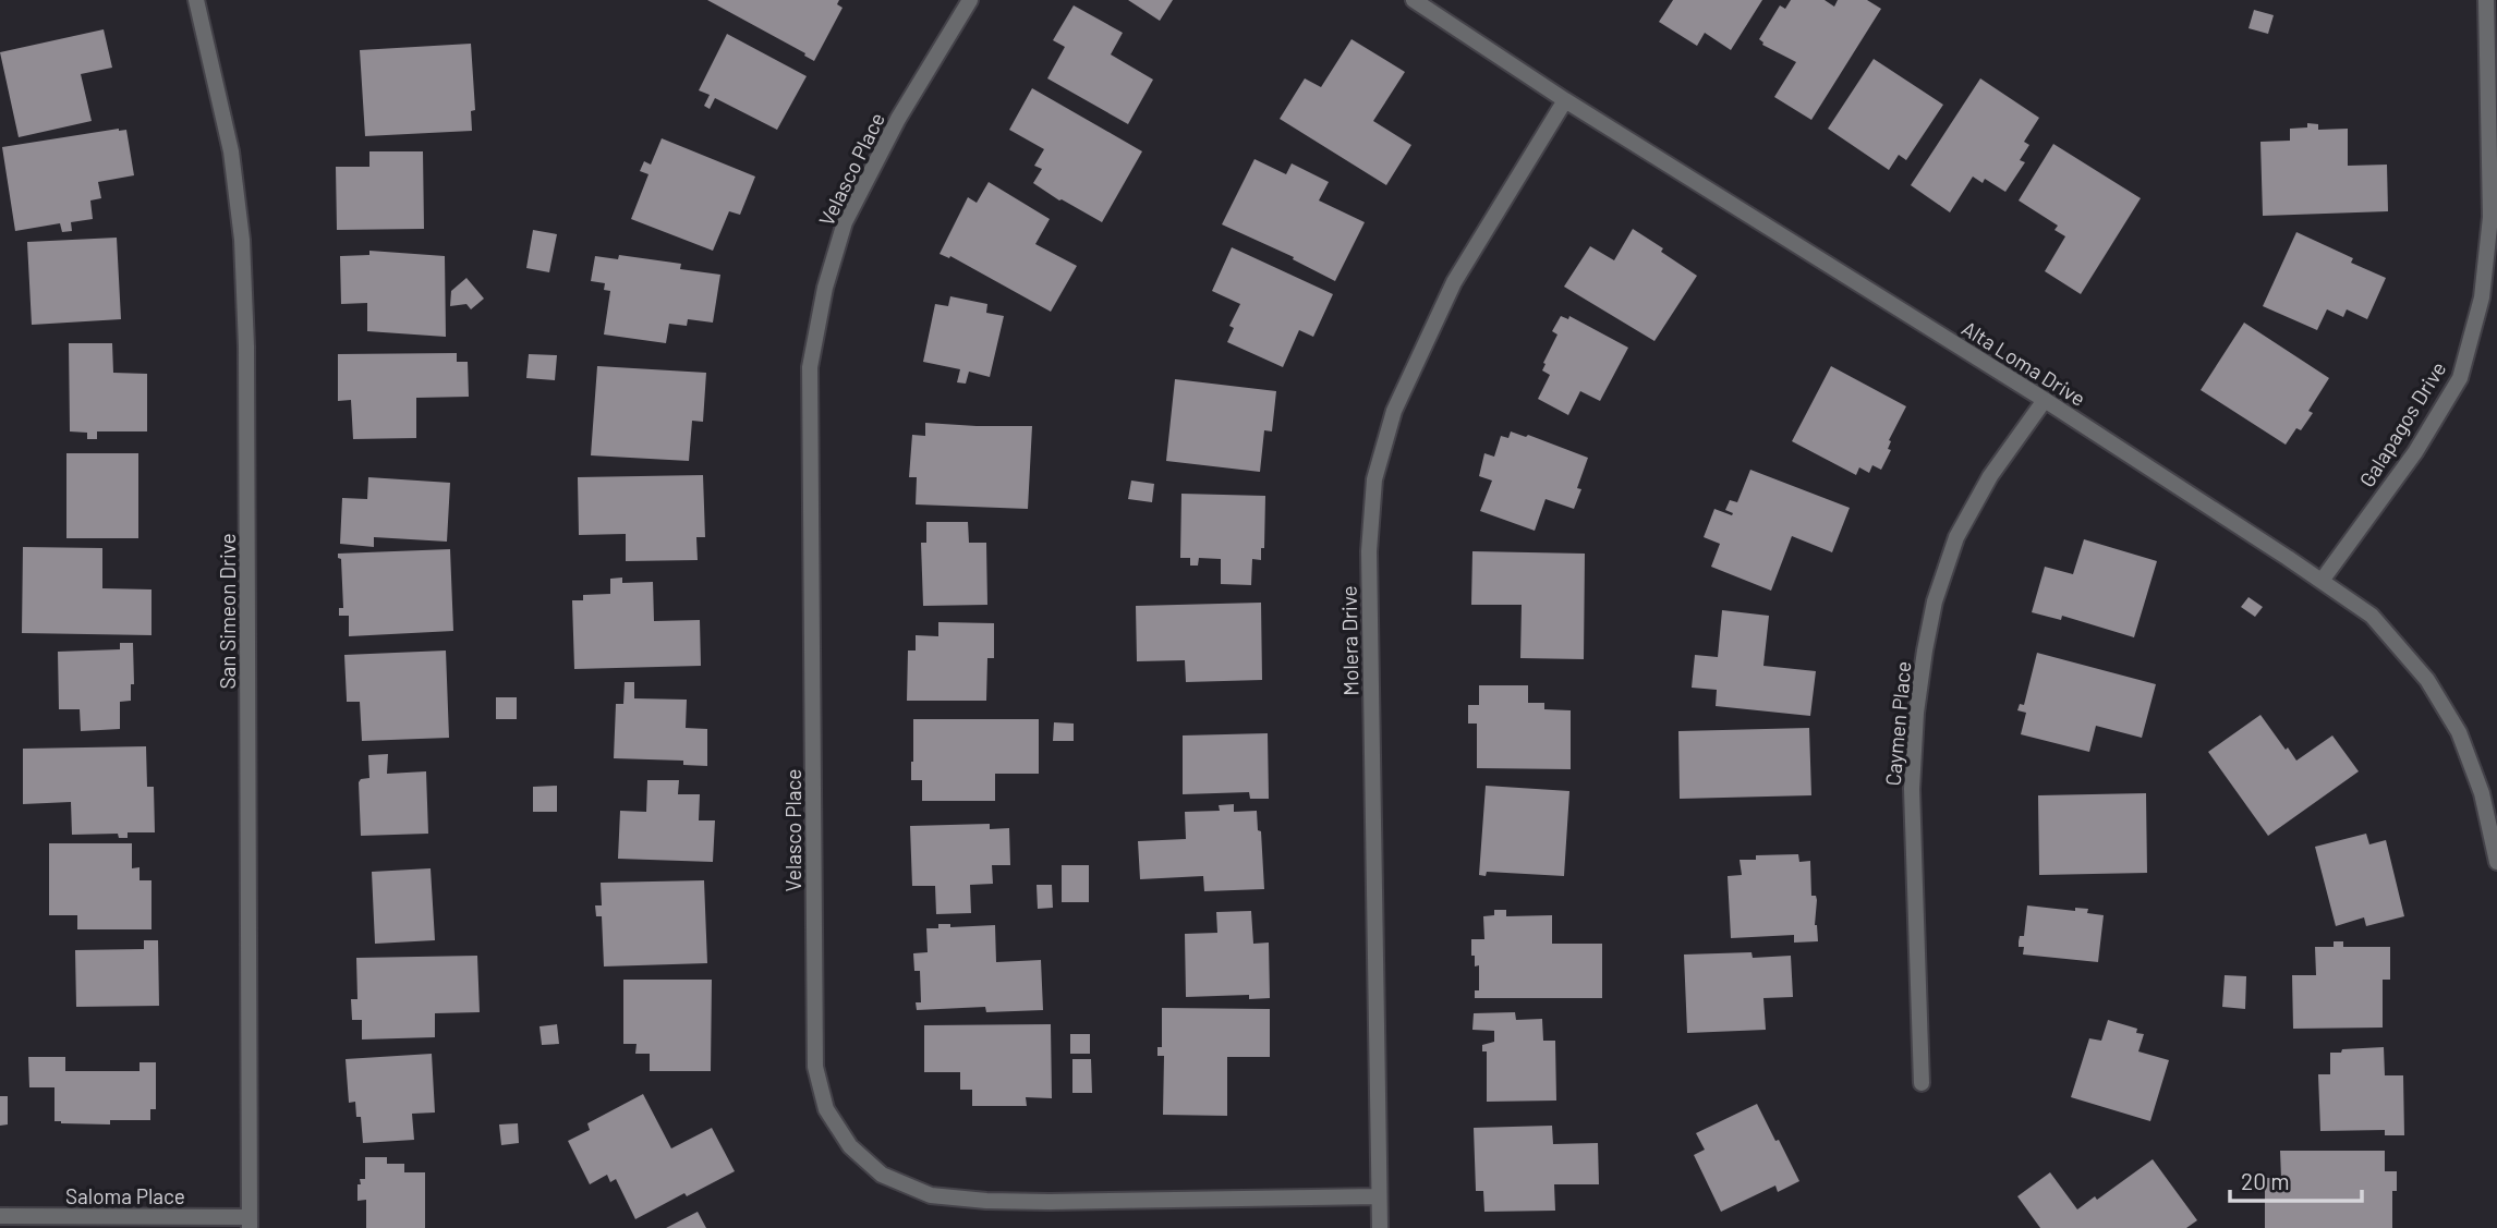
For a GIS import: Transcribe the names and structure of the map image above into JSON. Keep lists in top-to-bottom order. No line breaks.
{"streets":{"street":["Velasco Place","Alta Loma Drive","Galapagos Drive","San Simeon Drive","Molera Drive","Caymen Place","Saloma Place"]},"crossings":[["Velasco Place","Molera Drive"],["Alta Loma Drive","Galapagos Drive"],["Alta Loma Drive","Molera Drive"],["Alta Loma Drive","Caymen Place"],["San Simeon Drive","Saloma Place"]],"scale_bar":"20 m"}
